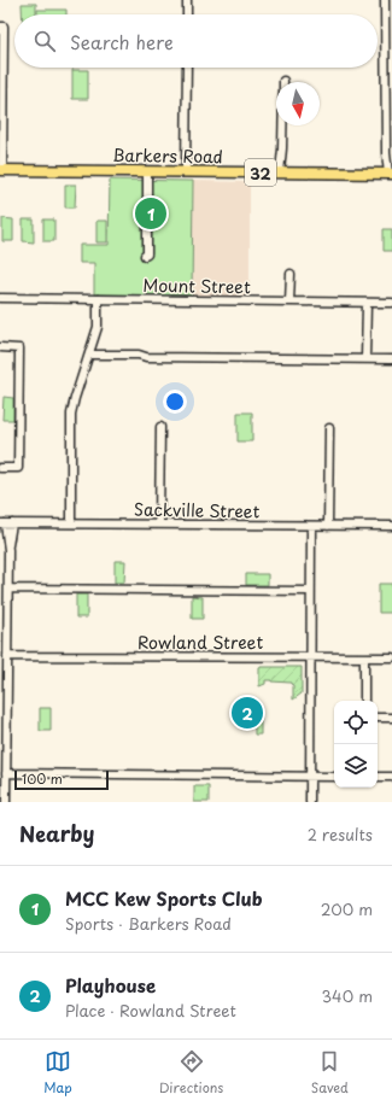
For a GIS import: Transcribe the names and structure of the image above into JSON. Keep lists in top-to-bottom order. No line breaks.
{"streets":{"main road":["Barkers Road","32"],"street":["Mount Street","Sackville Street","Rowland Street"]},"scale_bar":"100 m","north":"bottom","page":{"search":"Search here","pins":["1","2"],"scale":"100 m","heading":["Nearby","2 results"],"list":[{"mark":"1","name":"MCC Kew Sports Club","note":"Sports · Barkers Road","value":"200 m"},{"mark":"2","name":"Playhouse","note":"Place · Rowland Street","value":"340 m"}],"nav":["Map","Directions","Saved"]}}
